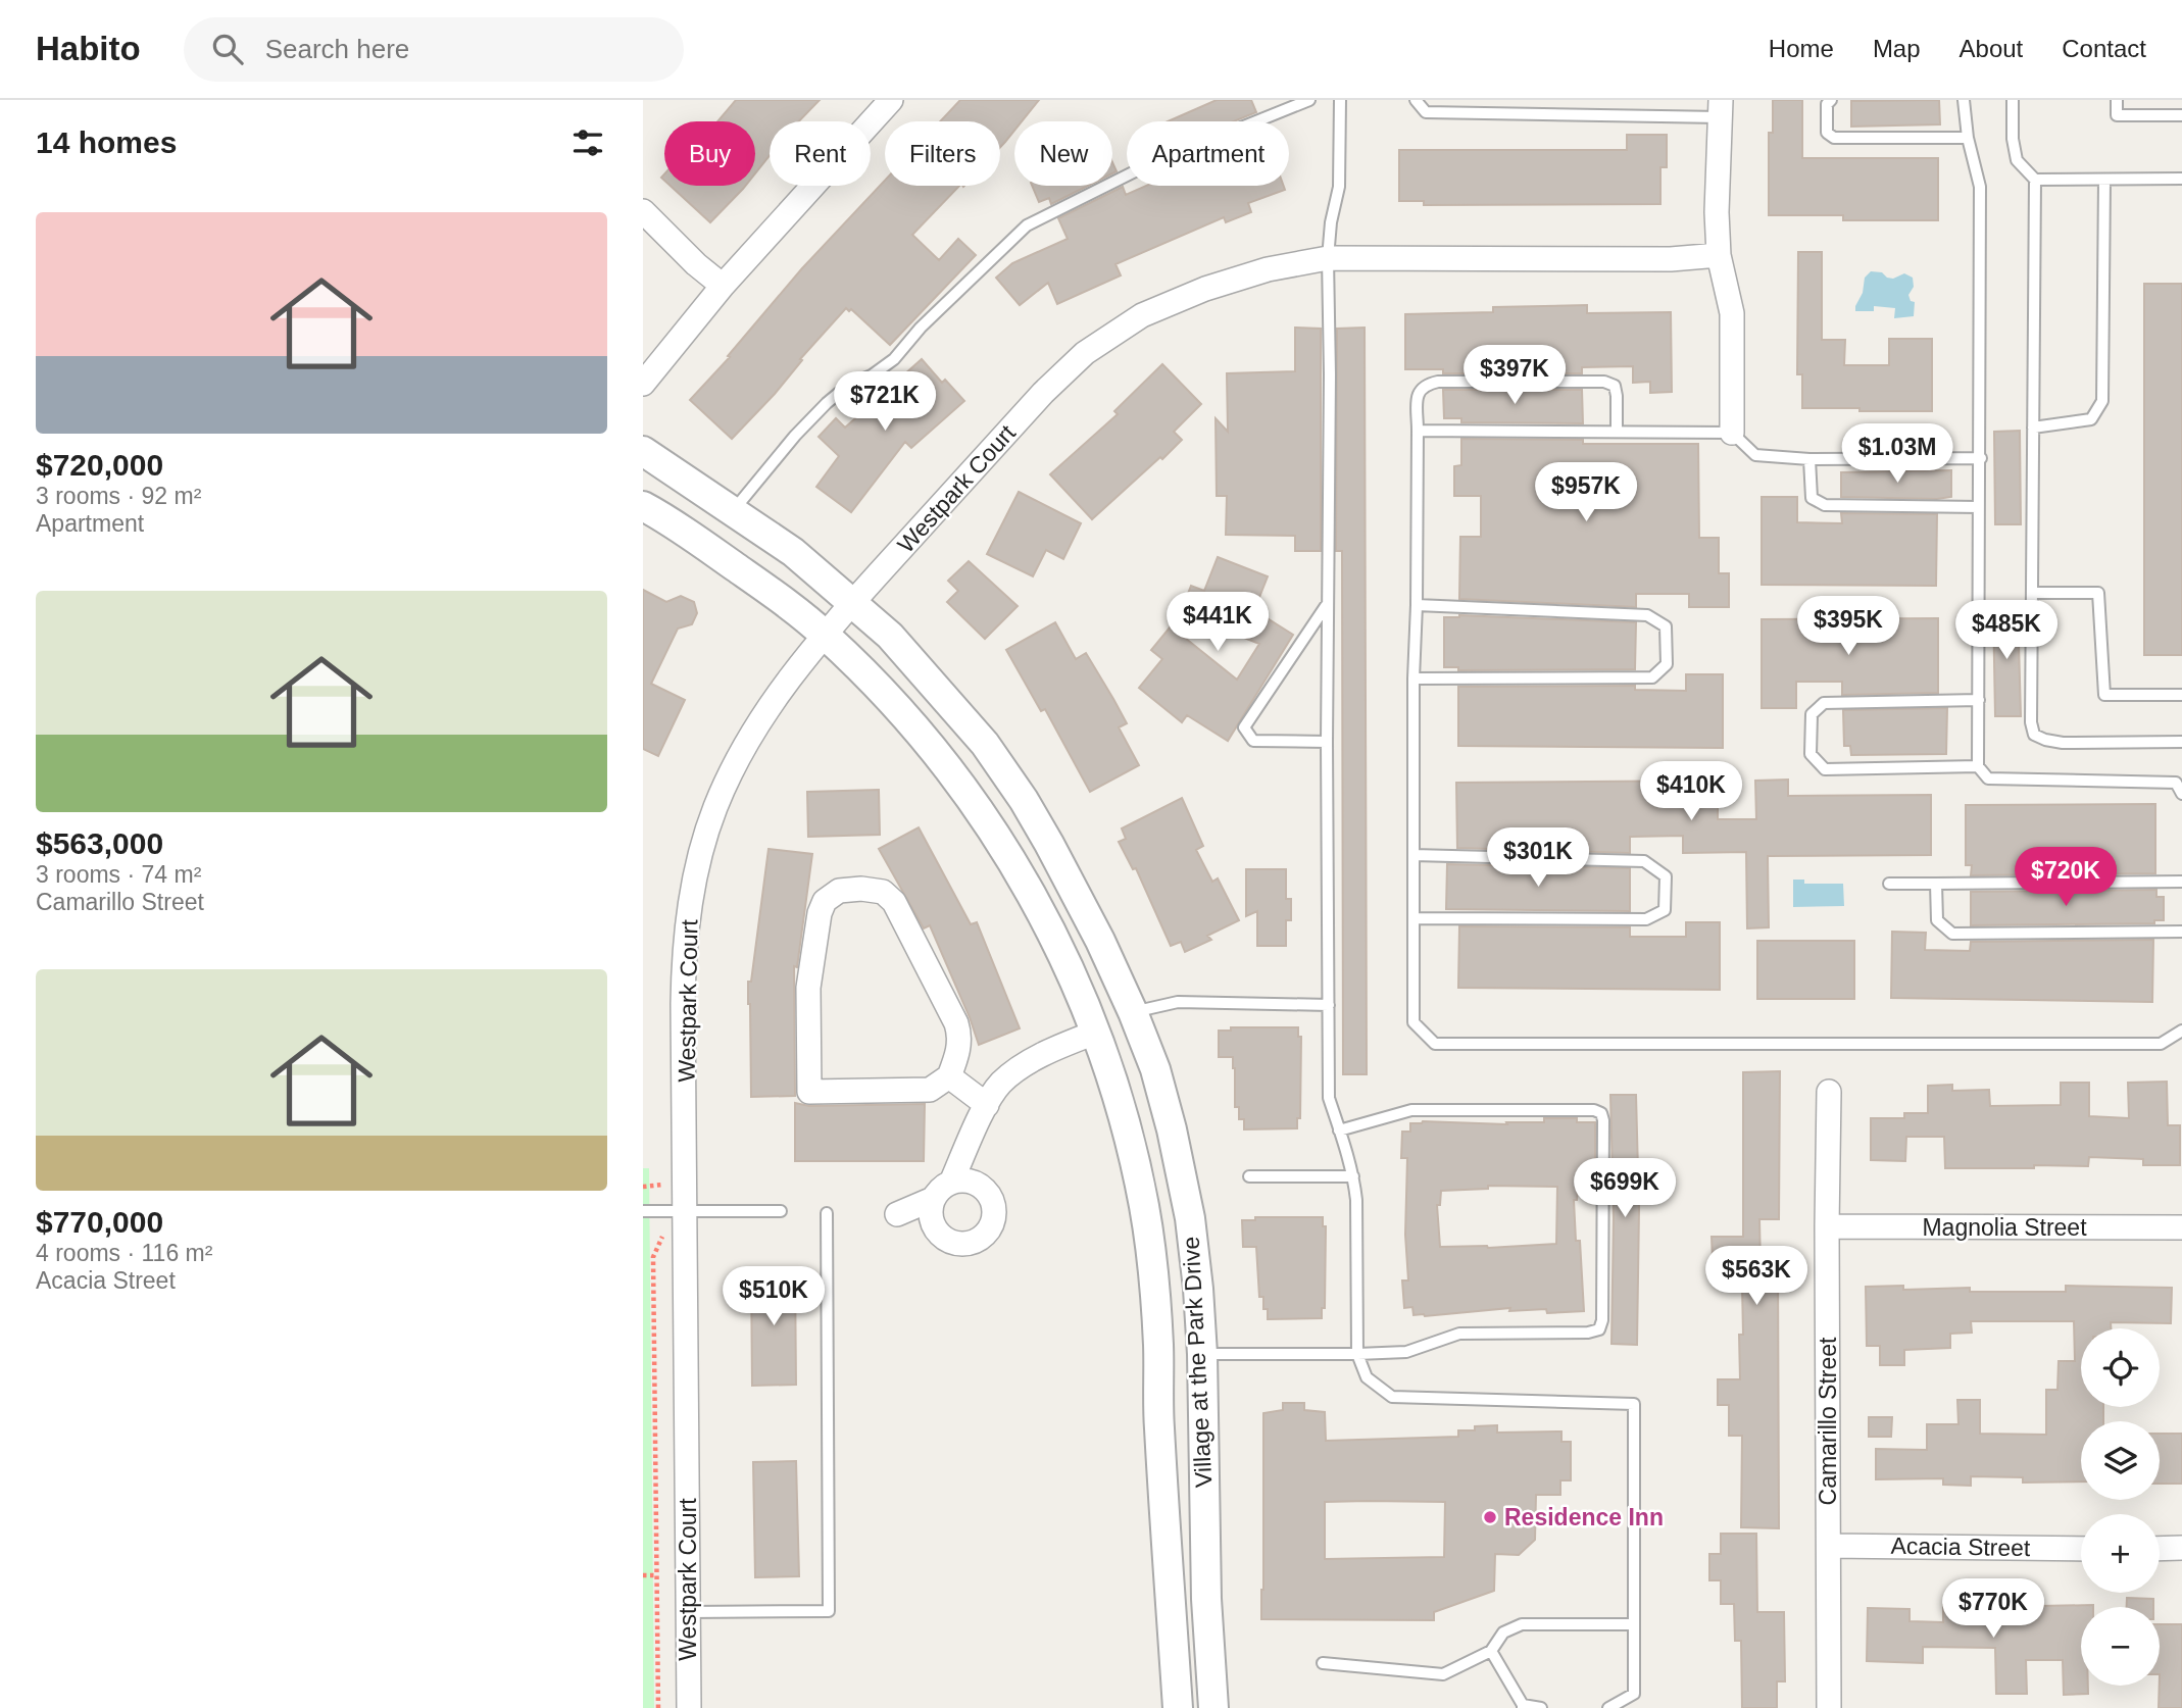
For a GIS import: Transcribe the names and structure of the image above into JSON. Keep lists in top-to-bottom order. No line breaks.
{"streets":{"street":["Westpark Court","Magnolia Street","Village at the Park Drive","Camarillo Street","Acacia Street"]},"crossings":[["Westpark Court","Village at the Park Drive"],["Magnolia Street","Camarillo Street"],["Camarillo Street","Acacia Street"]],"places":["Residence Inn"],"page":{"header":"Habito","search":"Search here","nav":["Home","Map","About","Contact"],"heading":"14 homes","chip":["Buy","Rent","Filters","New","Apartment"],"list":[{"name":"$720,000","note":"3 rooms · 92 m² · Apartment"},{"name":"$563,000","note":"3 rooms · 74 m² · Camarillo Street"},{"name":"$770,000","note":"4 rooms · 116 m² · Acacia Street"}],"price":["$397K","$721K","$1.03M","$957K","$441K","$395K","$485K","$410K","$301K","$720K","$699K","$563K","$510K","$770K"],"map_buttons":["+","−"]}}
